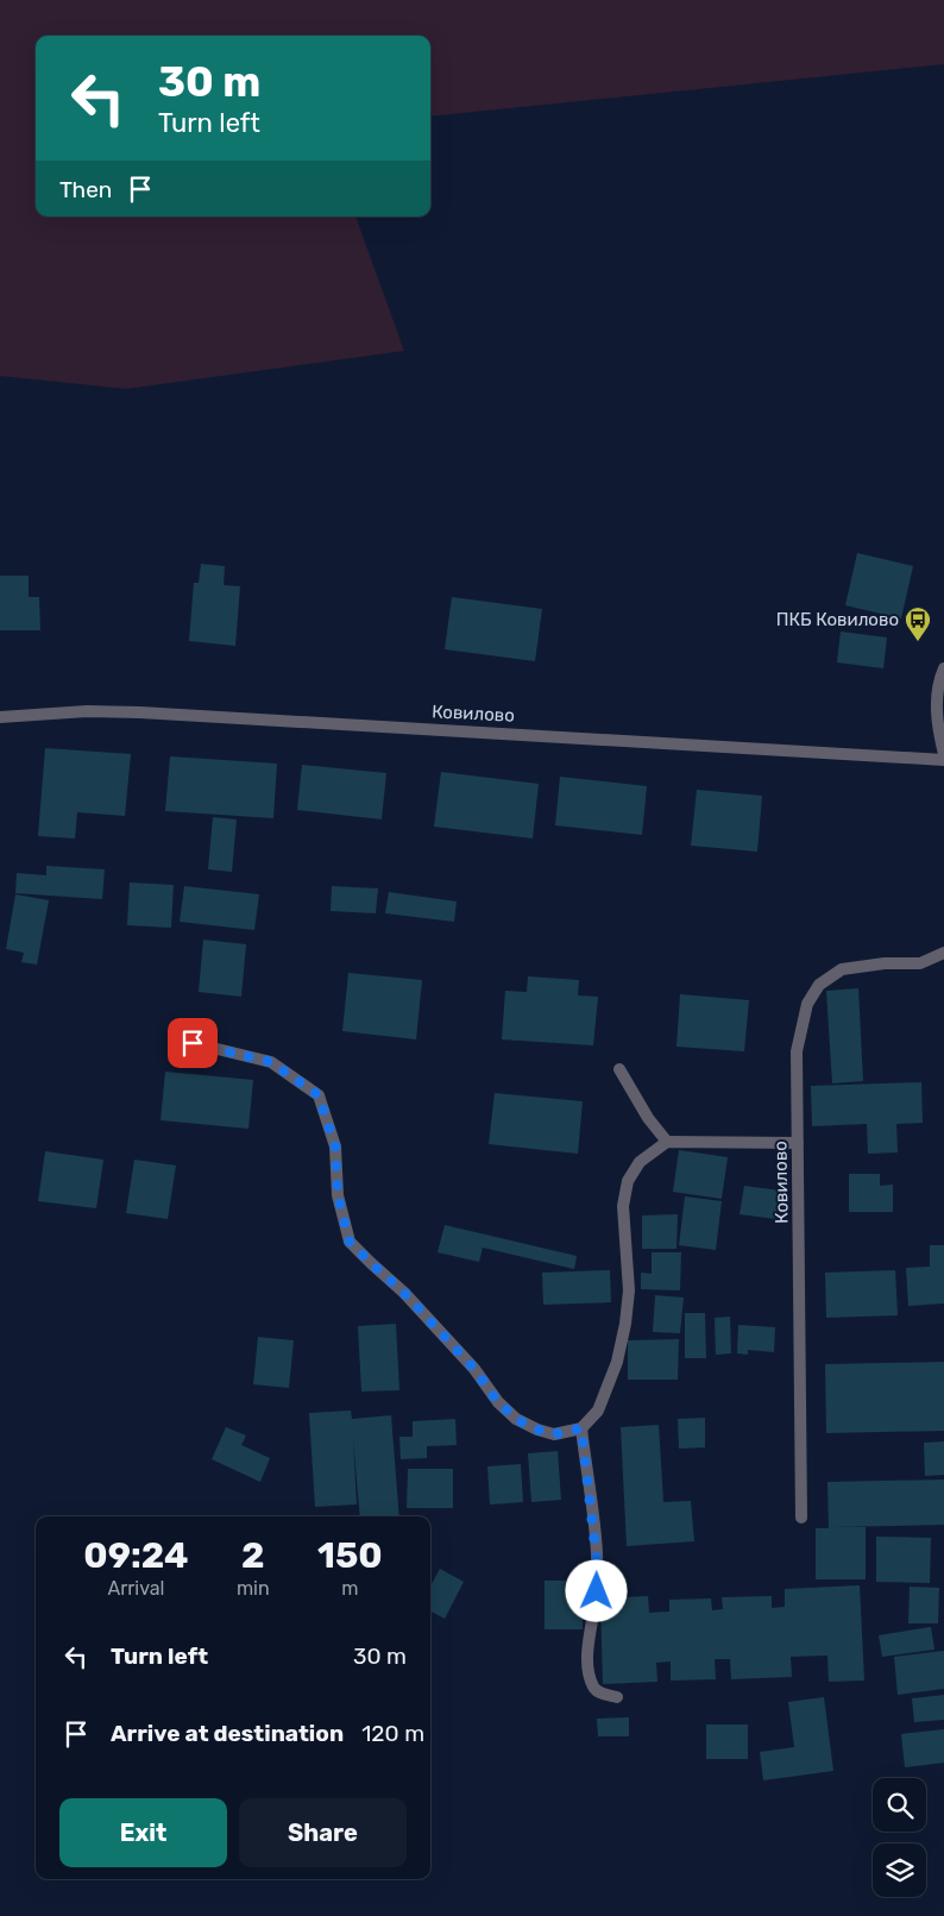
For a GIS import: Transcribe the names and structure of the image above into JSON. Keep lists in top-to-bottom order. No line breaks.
{"streets":{"street":["Ковилово"]},"places":{"bus stop":["ПКБ Ковилово"]},"page":{"turn":["30 m","Turn left"],"then":"Then","eta":["09:24","Arrival","2","min","150","m"],"list":[{"name":"Turn left","value":"30 m"},{"name":"Arrive at destination","value":"120 m"}],"buttons":["Exit","Share"]}}
